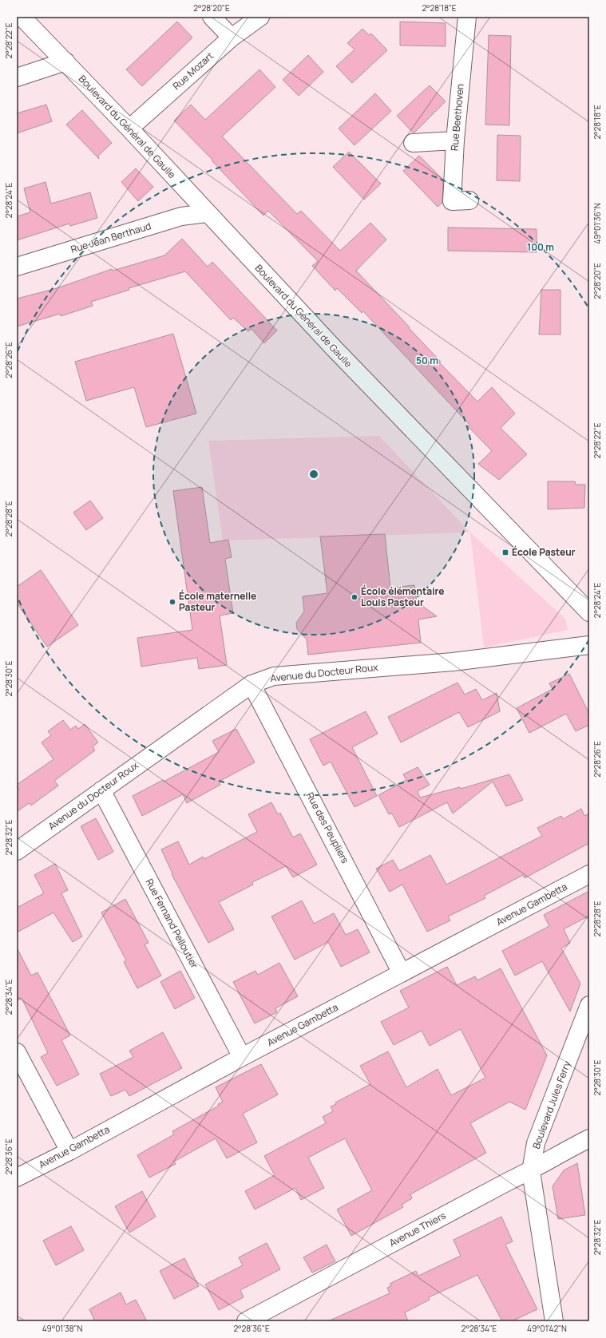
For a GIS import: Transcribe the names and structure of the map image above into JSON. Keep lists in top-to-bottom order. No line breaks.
{"streets":{"street":["Rue Mozart","Rue Beethoven","Boulevard du Général de Gaulle","Rue Jean Berthaud","Avenue du Docteur Roux","Rue des Peupliers","Avenue Gambetta","Rue Fernand Pelloutier","Boulevard Jules Ferry","Avenue Thiers"]},"crossings":[["Rue Mozart","Boulevard du Général de Gaulle"],["Boulevard du Général de Gaulle","Rue Jean Berthaud"],["Avenue du Docteur Roux","Rue des Peupliers"],["Avenue du Docteur Roux","Rue Fernand Pelloutier"],["Rue des Peupliers","Avenue Gambetta"],["Avenue Gambetta","Rue Fernand Pelloutier"],["Boulevard Jules Ferry","Avenue Thiers"]],"places":{"transit":["École Pasteur"],"other":["École élémentaire Louis Pasteur","École maternelle Pasteur"]},"coordinates":["2°28'20\"E","2°28'18\"E","2°28'22\"E","2°28'24\"E","49°01'36\"N","2°28'26\"E","2°28'28\"E","2°28'30\"E","2°28'32\"E","2°28'34\"E","2°28'36\"E","49°01'38\"N","49°01'42\"N"],"rings":["100 m","50 m"]}
